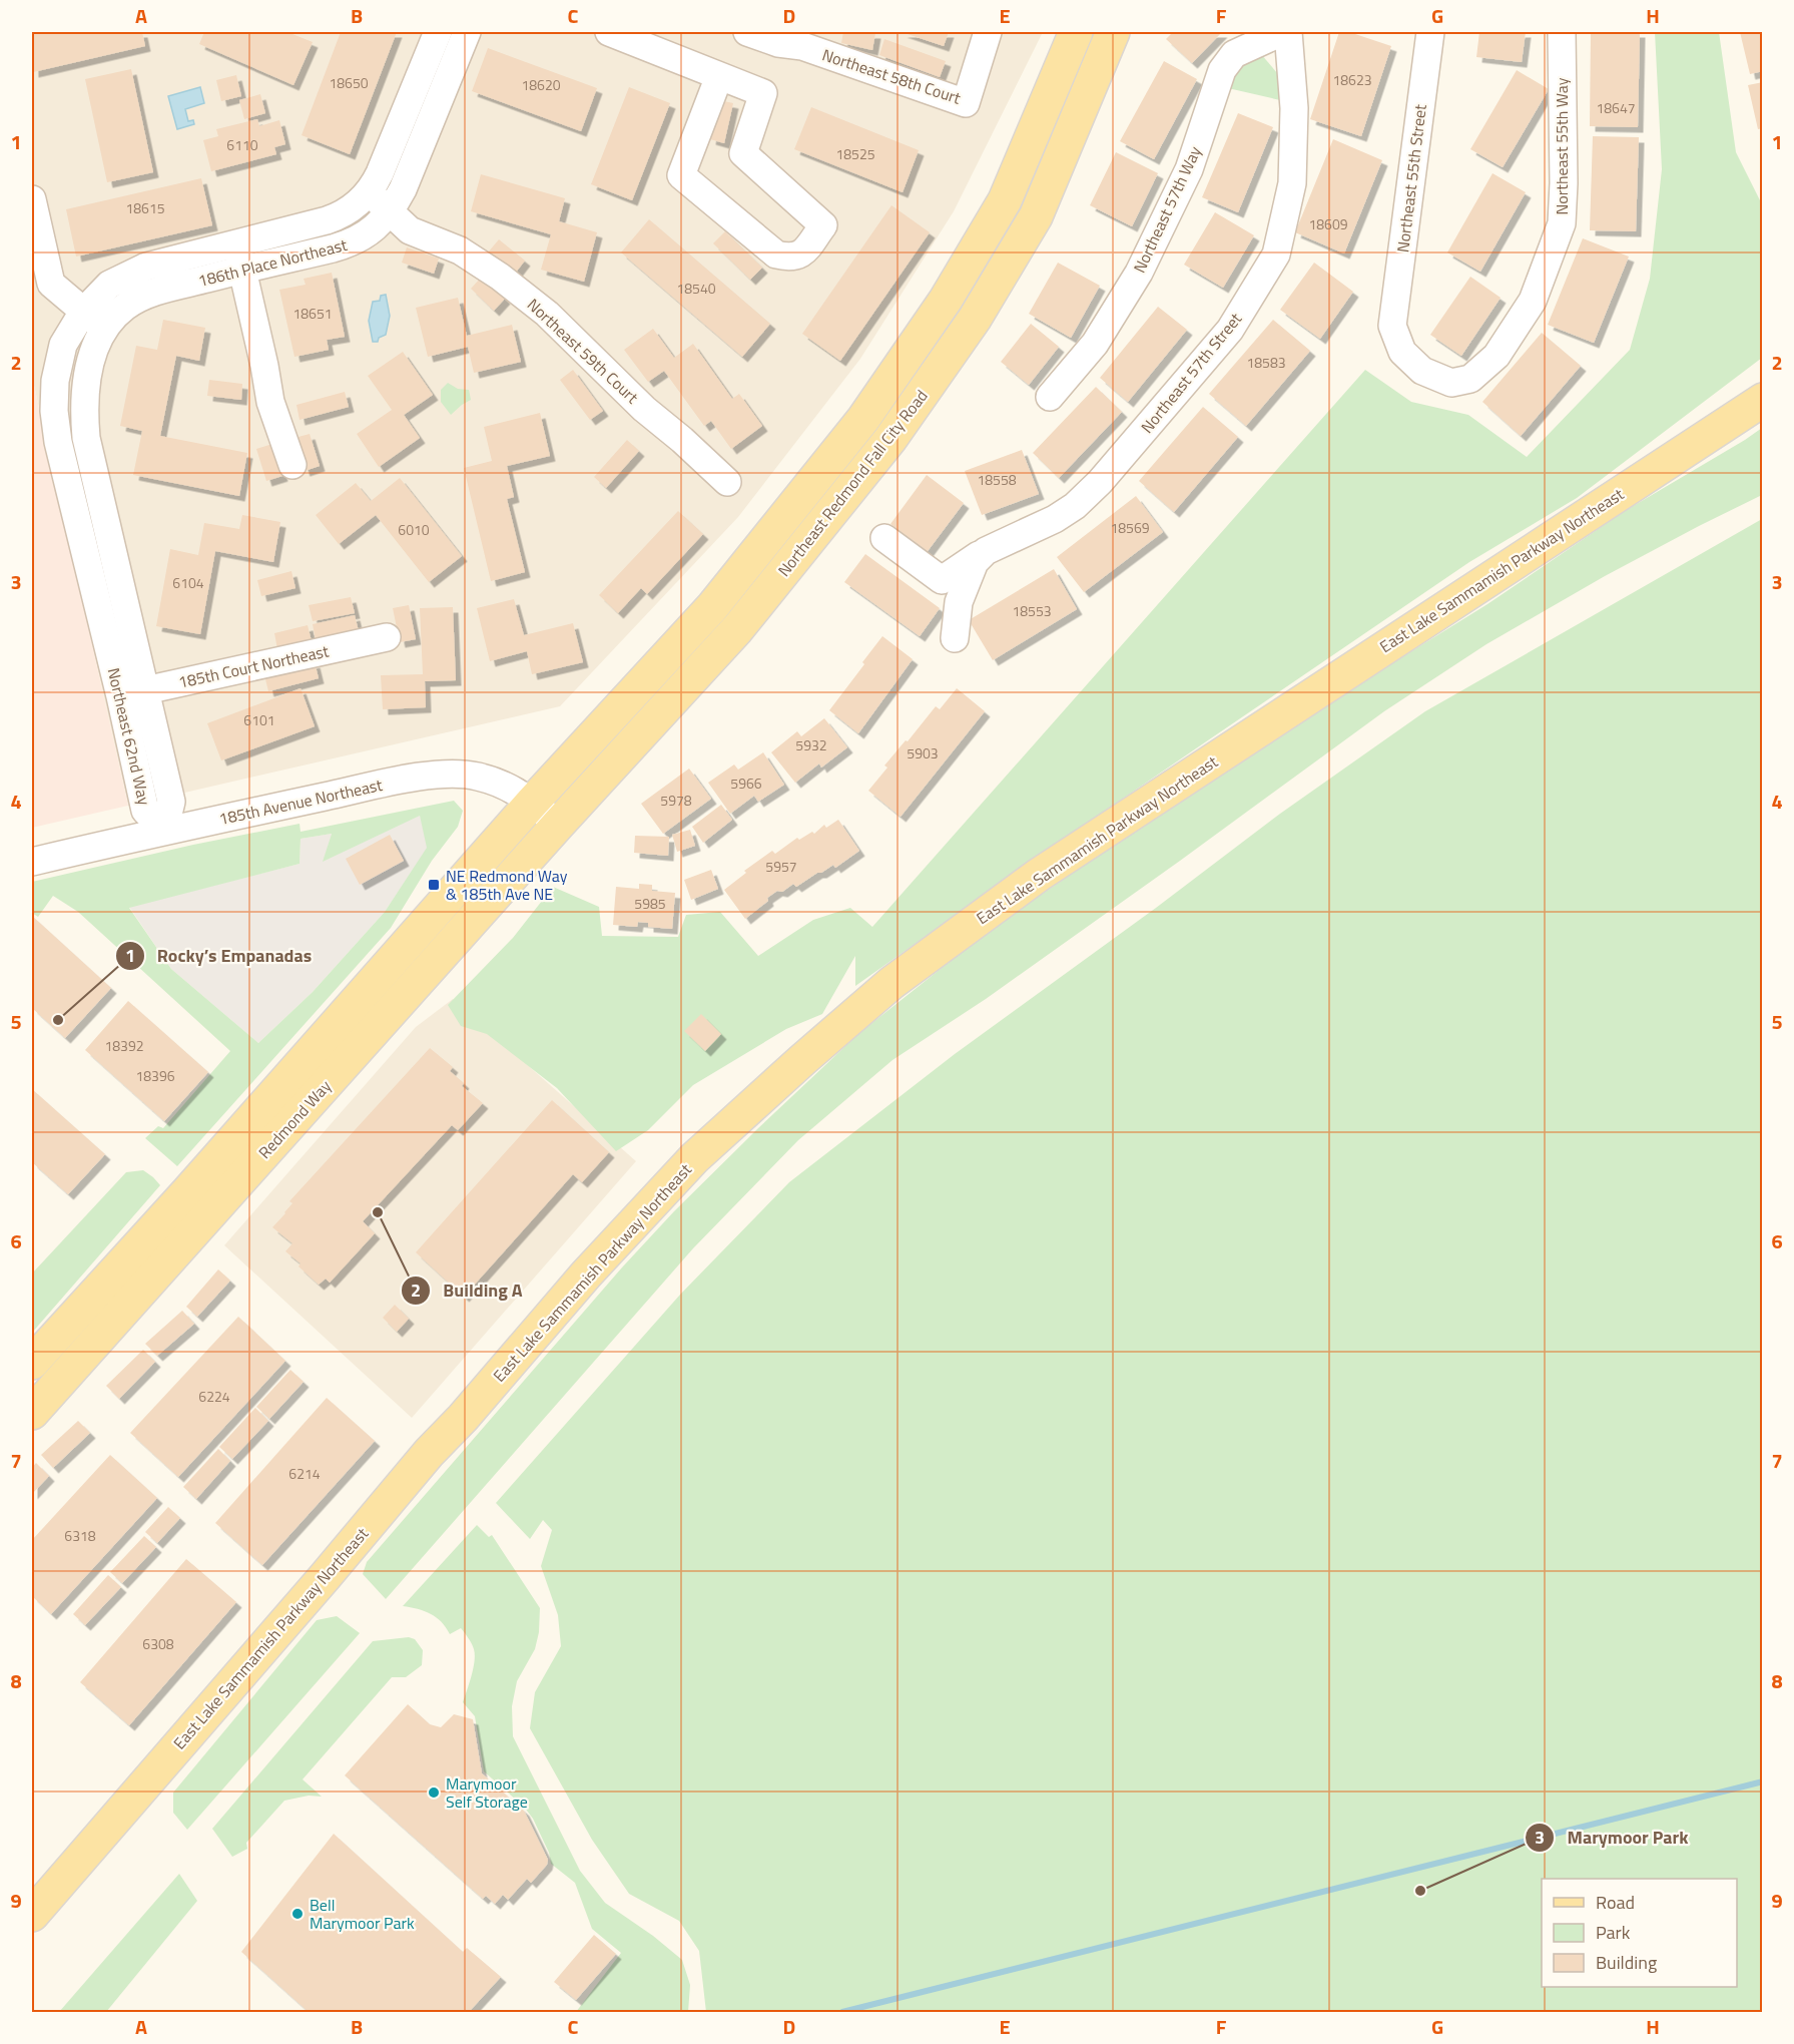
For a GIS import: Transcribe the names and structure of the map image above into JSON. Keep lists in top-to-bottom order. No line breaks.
{"streets":{"main road":["Northeast Redmond Fall City Road","East Lake Sammamish Parkway Northeast","Redmond Way"],"street":["Northeast 58th Court","Northeast 55th Way","Northeast 55th Street","Northeast 57th Way","186th Place Northeast","Northeast 59th Court","Northeast 57th Street","185th Court Northeast","Northeast 62nd Way","185th Avenue Northeast"]},"crossings":[["Northeast 55th Way","Northeast 55th Street"],["186th Place Northeast","Northeast 59th Court"],["186th Place Northeast","Northeast 62nd Way"],["Northeast Redmond Fall City Road","185th Avenue Northeast"],["Northeast Redmond Fall City Road","Redmond Way"],["185th Court Northeast","Northeast 62nd Way"],["Northeast 62nd Way","185th Avenue Northeast"],["185th Avenue Northeast","Redmond Way"]],"places":{"transit":["NE Redmond Way & 185th Ave NE"],"other":["Rocky’s Empanadas","Building A","Marymoor Self Storage","Marymoor Park","Bell Marymoor Park"]},"house_numbers":["18623","18650","18620","18647","6110","18525","18615","18609","18540","18651","18583","18558","18569","6010","6104","18553","6101","5932","5903","5966","5978","5957","5985","18392","18396","6224","6214","6318","6308"],"legend":["Road","Park","Building"],"grid":{"columns":["A","B","C","D","E","F","G","H"],"rows":["1","2","3","4","5","6","7","8","9"]}}
